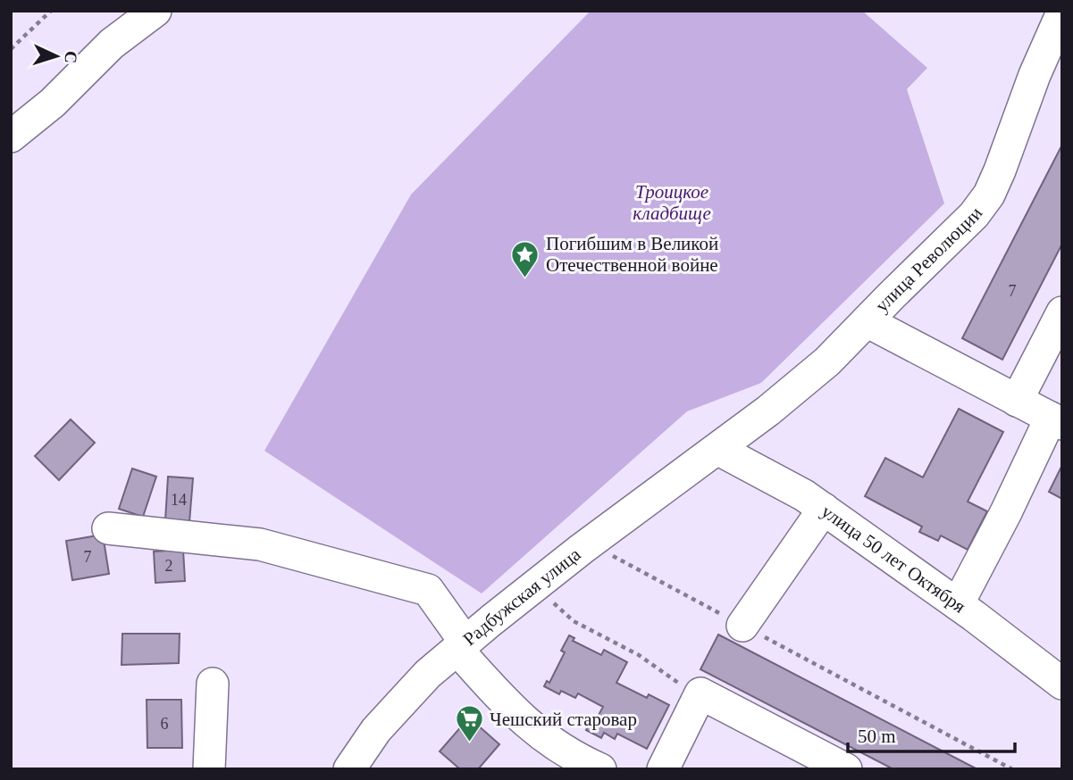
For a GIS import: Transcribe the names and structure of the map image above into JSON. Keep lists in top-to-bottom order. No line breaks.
{"streets":{"street":["улица Революции","улица 50 лет Октября","Радбужская улица"]},"crossings":[["улица Революции","улица 50 лет Октября"],["улица Революции","Радбужская улица"],["улица 50 лет Октября","Радбужская улица"]],"parks":["Троицкое кладбище"],"places":{"place":["Погибшим в Великой Отечественной войне"],"supermarket":["Чешский старовар"]},"house_numbers":["7","14","7","2","6"],"scale_bar":"50 m","north":"right"}
